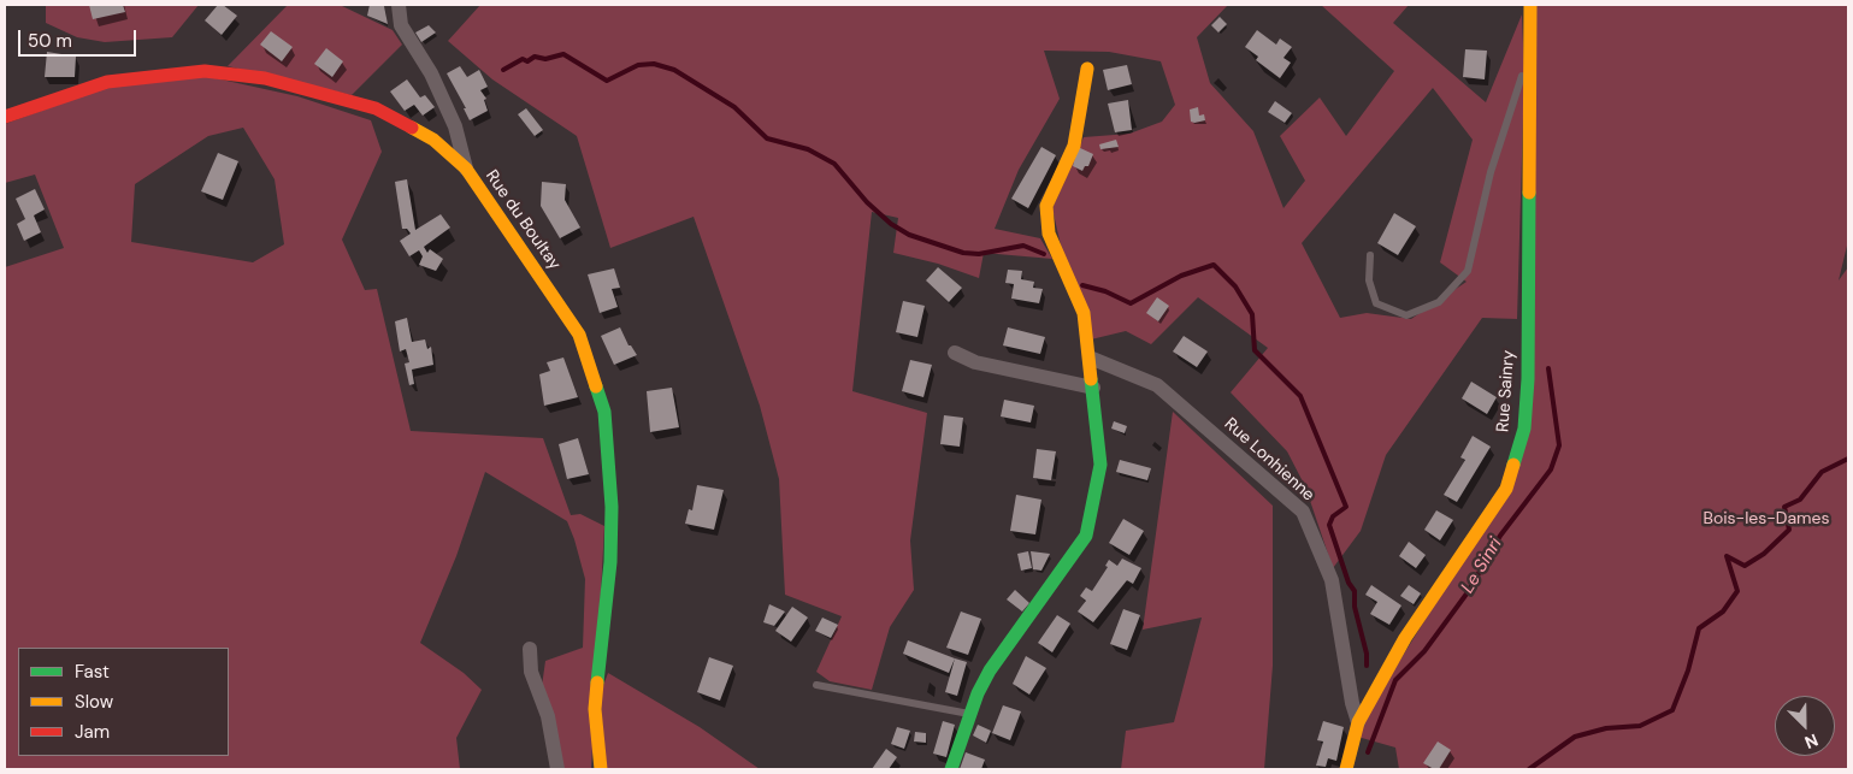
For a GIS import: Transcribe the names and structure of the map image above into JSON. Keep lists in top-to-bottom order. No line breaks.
{"streets":{"street":["Rue du Boultay","Rue Sainry","Rue Lonhienne"]},"crossings":[["Rue Sainry","Rue Lonhienne"]],"water":["Le Sinri"],"parks":["Bois-les-Dames"],"legend":["Fast","Slow","Jam"],"scale_bar":"50 m","north":"bottom right"}
